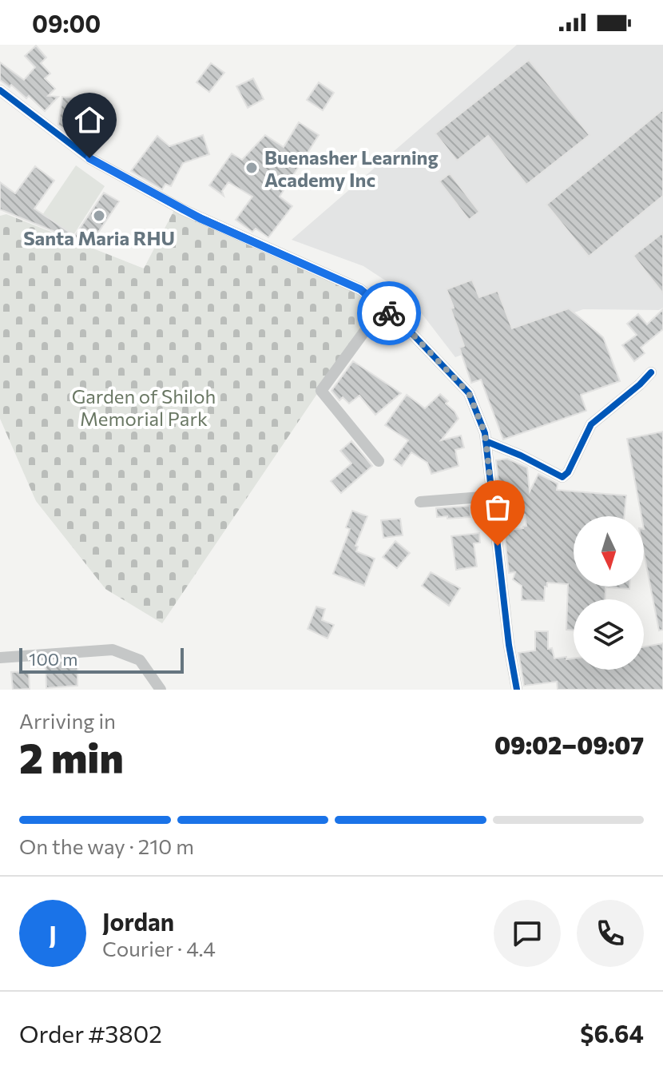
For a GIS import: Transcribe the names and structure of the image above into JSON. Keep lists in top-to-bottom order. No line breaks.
{"parks":["Garden of Shiloh Memorial Park"],"places":["Buenasher Learning Academy Inc","Santa Maria RHU"],"scale_bar":"100 m","north":"bottom","page":{"status":"09:00","scale":"100 m","heading":["2 min","Arriving in","09:02–09:07"],"panel":["Jordan","Courier · 4.4","Order #3802","$6.64"],"bar":"On the way · 210 m","round":"J"}}
